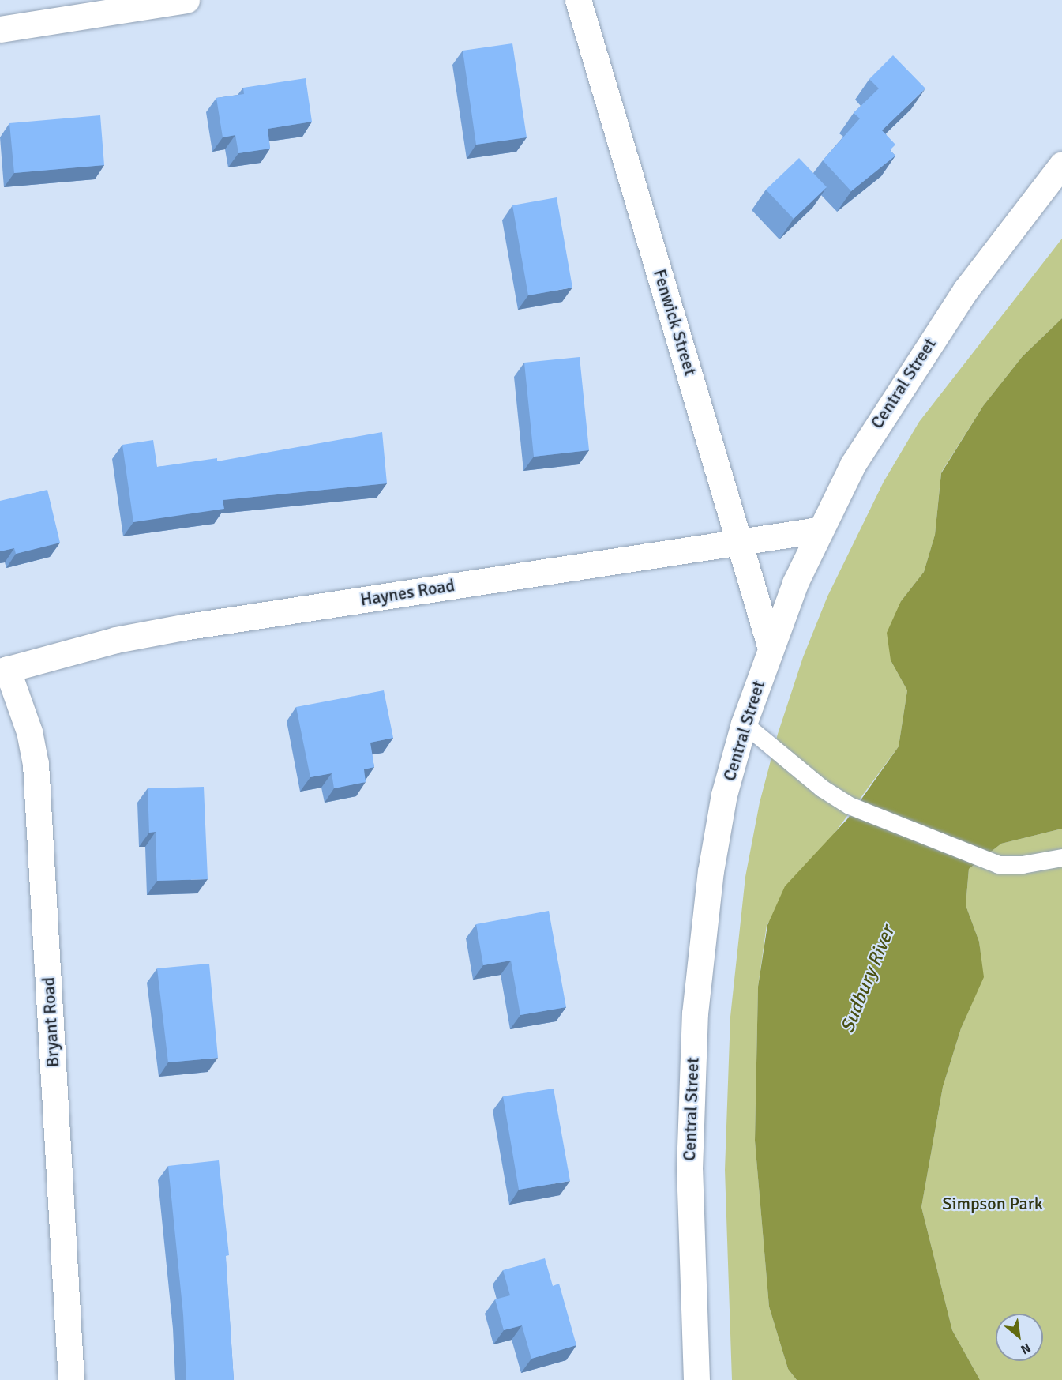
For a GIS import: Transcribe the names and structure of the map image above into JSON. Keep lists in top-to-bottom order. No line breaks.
{"streets":{"street":["Fenwick Street","Central Street","Haynes Road","Bryant Road"]},"crossings":[["Fenwick Street","Central Street"],["Fenwick Street","Haynes Road"],["Central Street","Haynes Road"],["Haynes Road","Bryant Road"]],"water":["Sudbury River"],"parks":["Simpson Park"],"north":"bottom right"}
